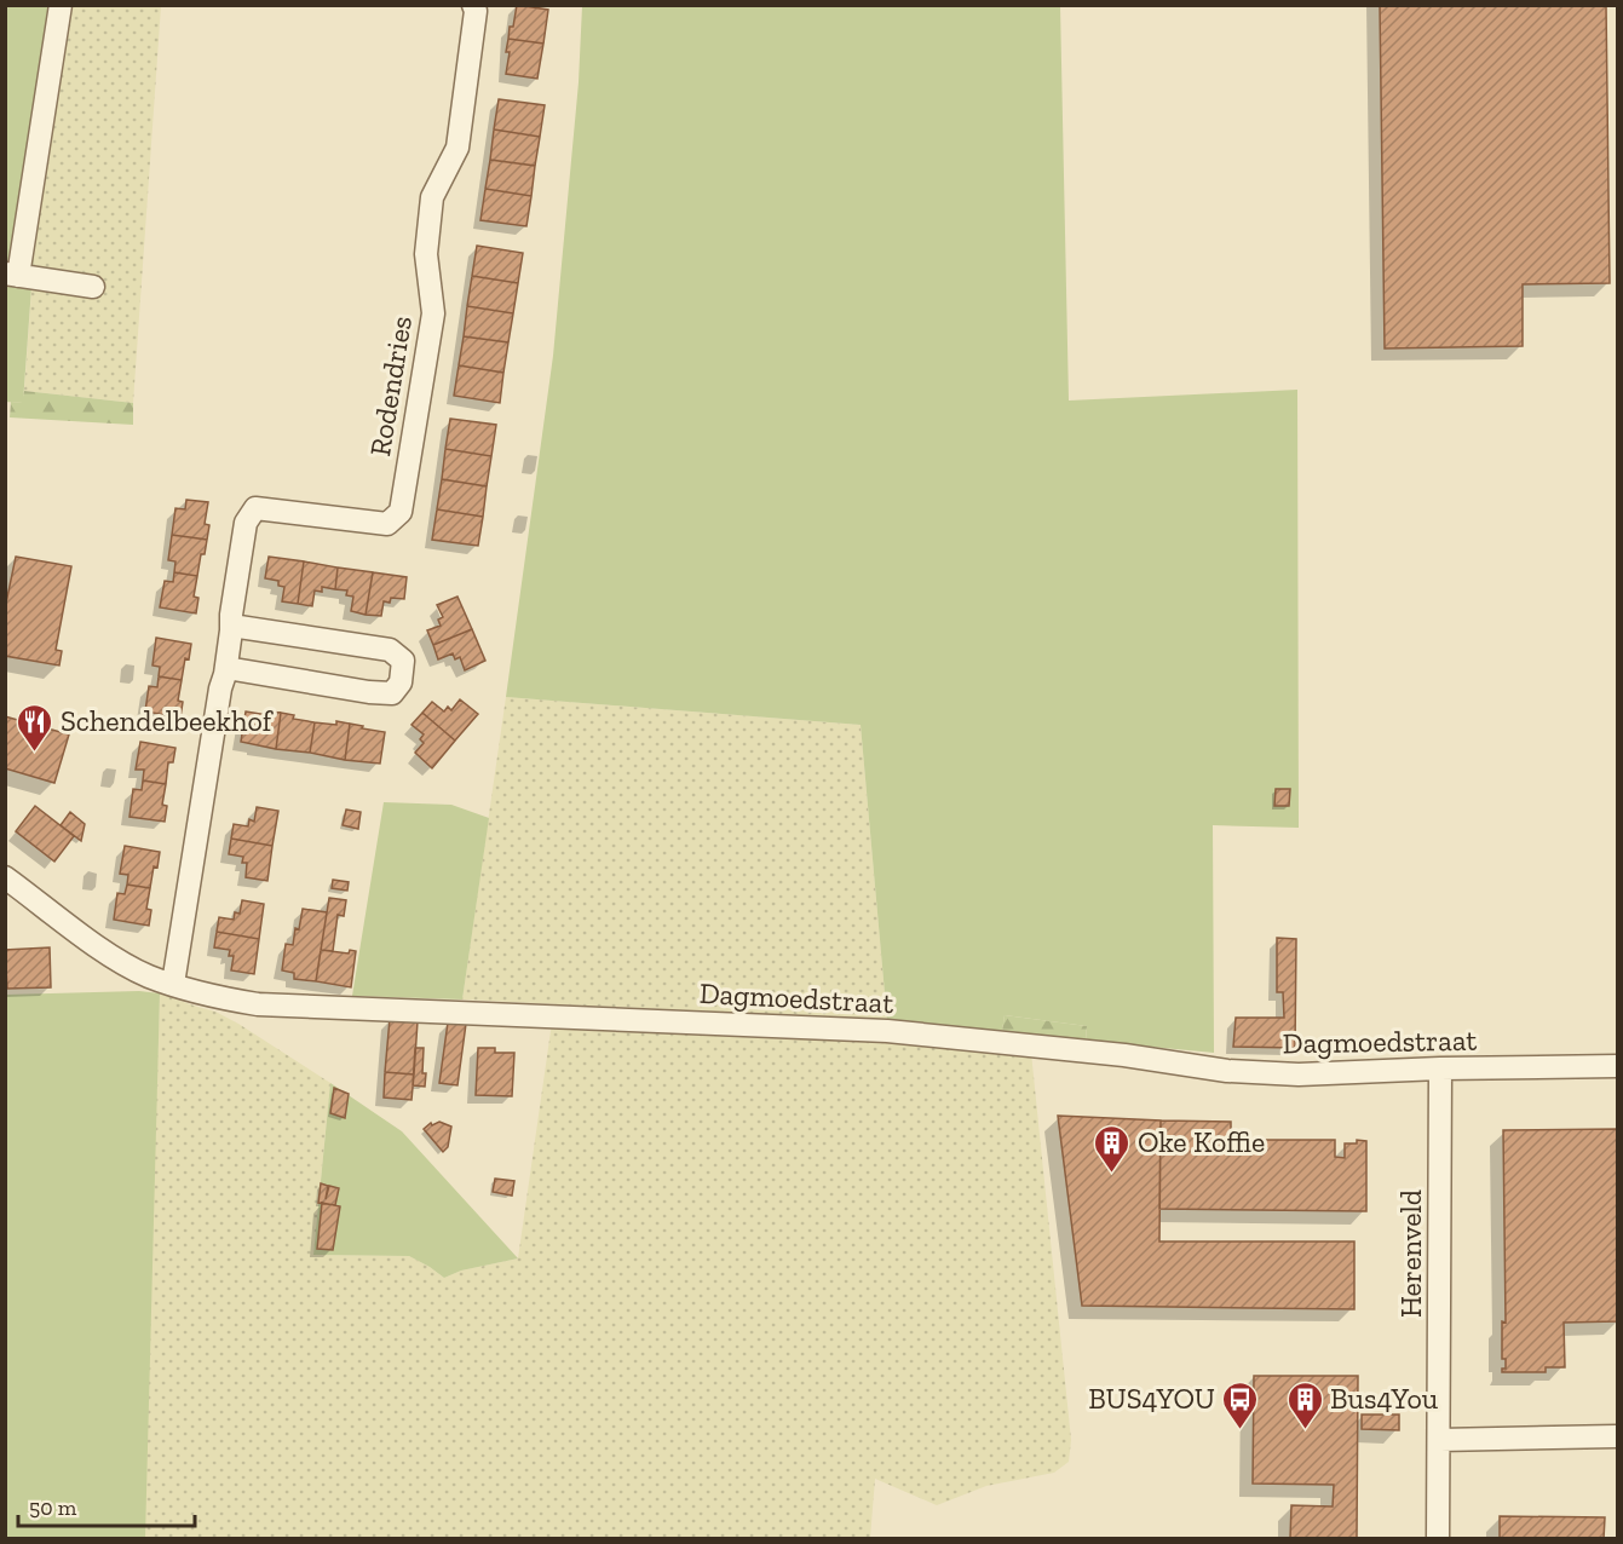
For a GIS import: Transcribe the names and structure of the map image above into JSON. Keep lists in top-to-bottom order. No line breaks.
{"streets":{"street":["Rodendries","Dagmoedstraat","Herenveld"]},"crossings":[["Rodendries","Dagmoedstraat"],["Dagmoedstraat","Herenveld"]],"places":{"restaurant":["Schendelbeekhof"],"building":["Oke Koffie","Bus4You"],"bus stop":["BUS4YOU"]},"scale_bar":"50 m"}
